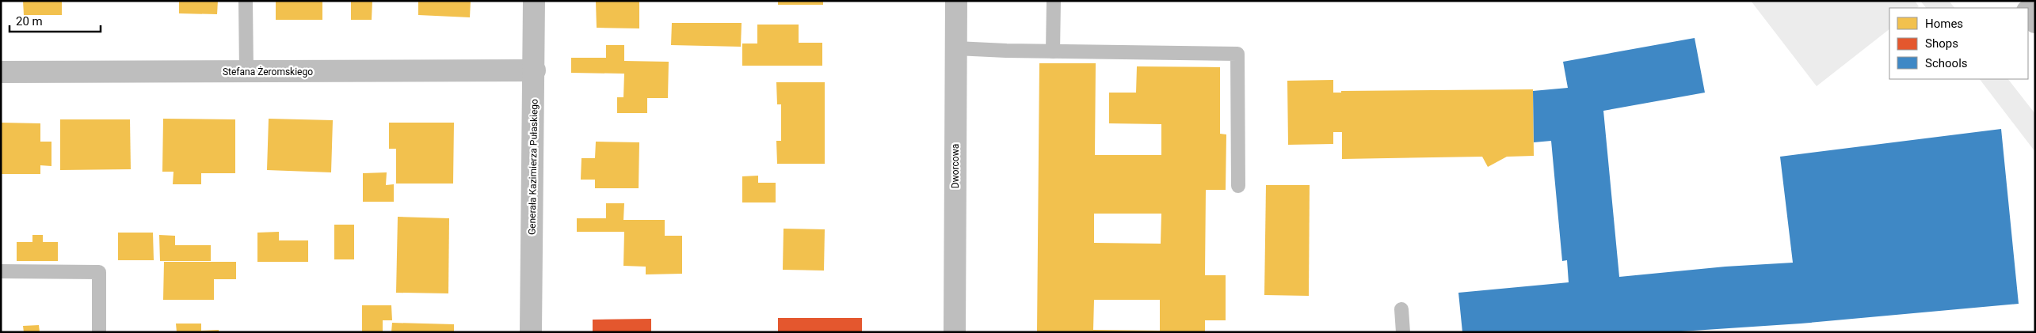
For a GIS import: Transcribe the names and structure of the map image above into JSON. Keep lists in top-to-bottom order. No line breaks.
{"streets":{"street":["Stefana Żeromskiego","Dworcowa","Generała Kazimierza Pułaskiego"]},"crossings":[["Stefana Żeromskiego","Generała Kazimierza Pułaskiego"]],"legend":["Homes","Shops","Schools"],"scale_bar":"20 m"}
